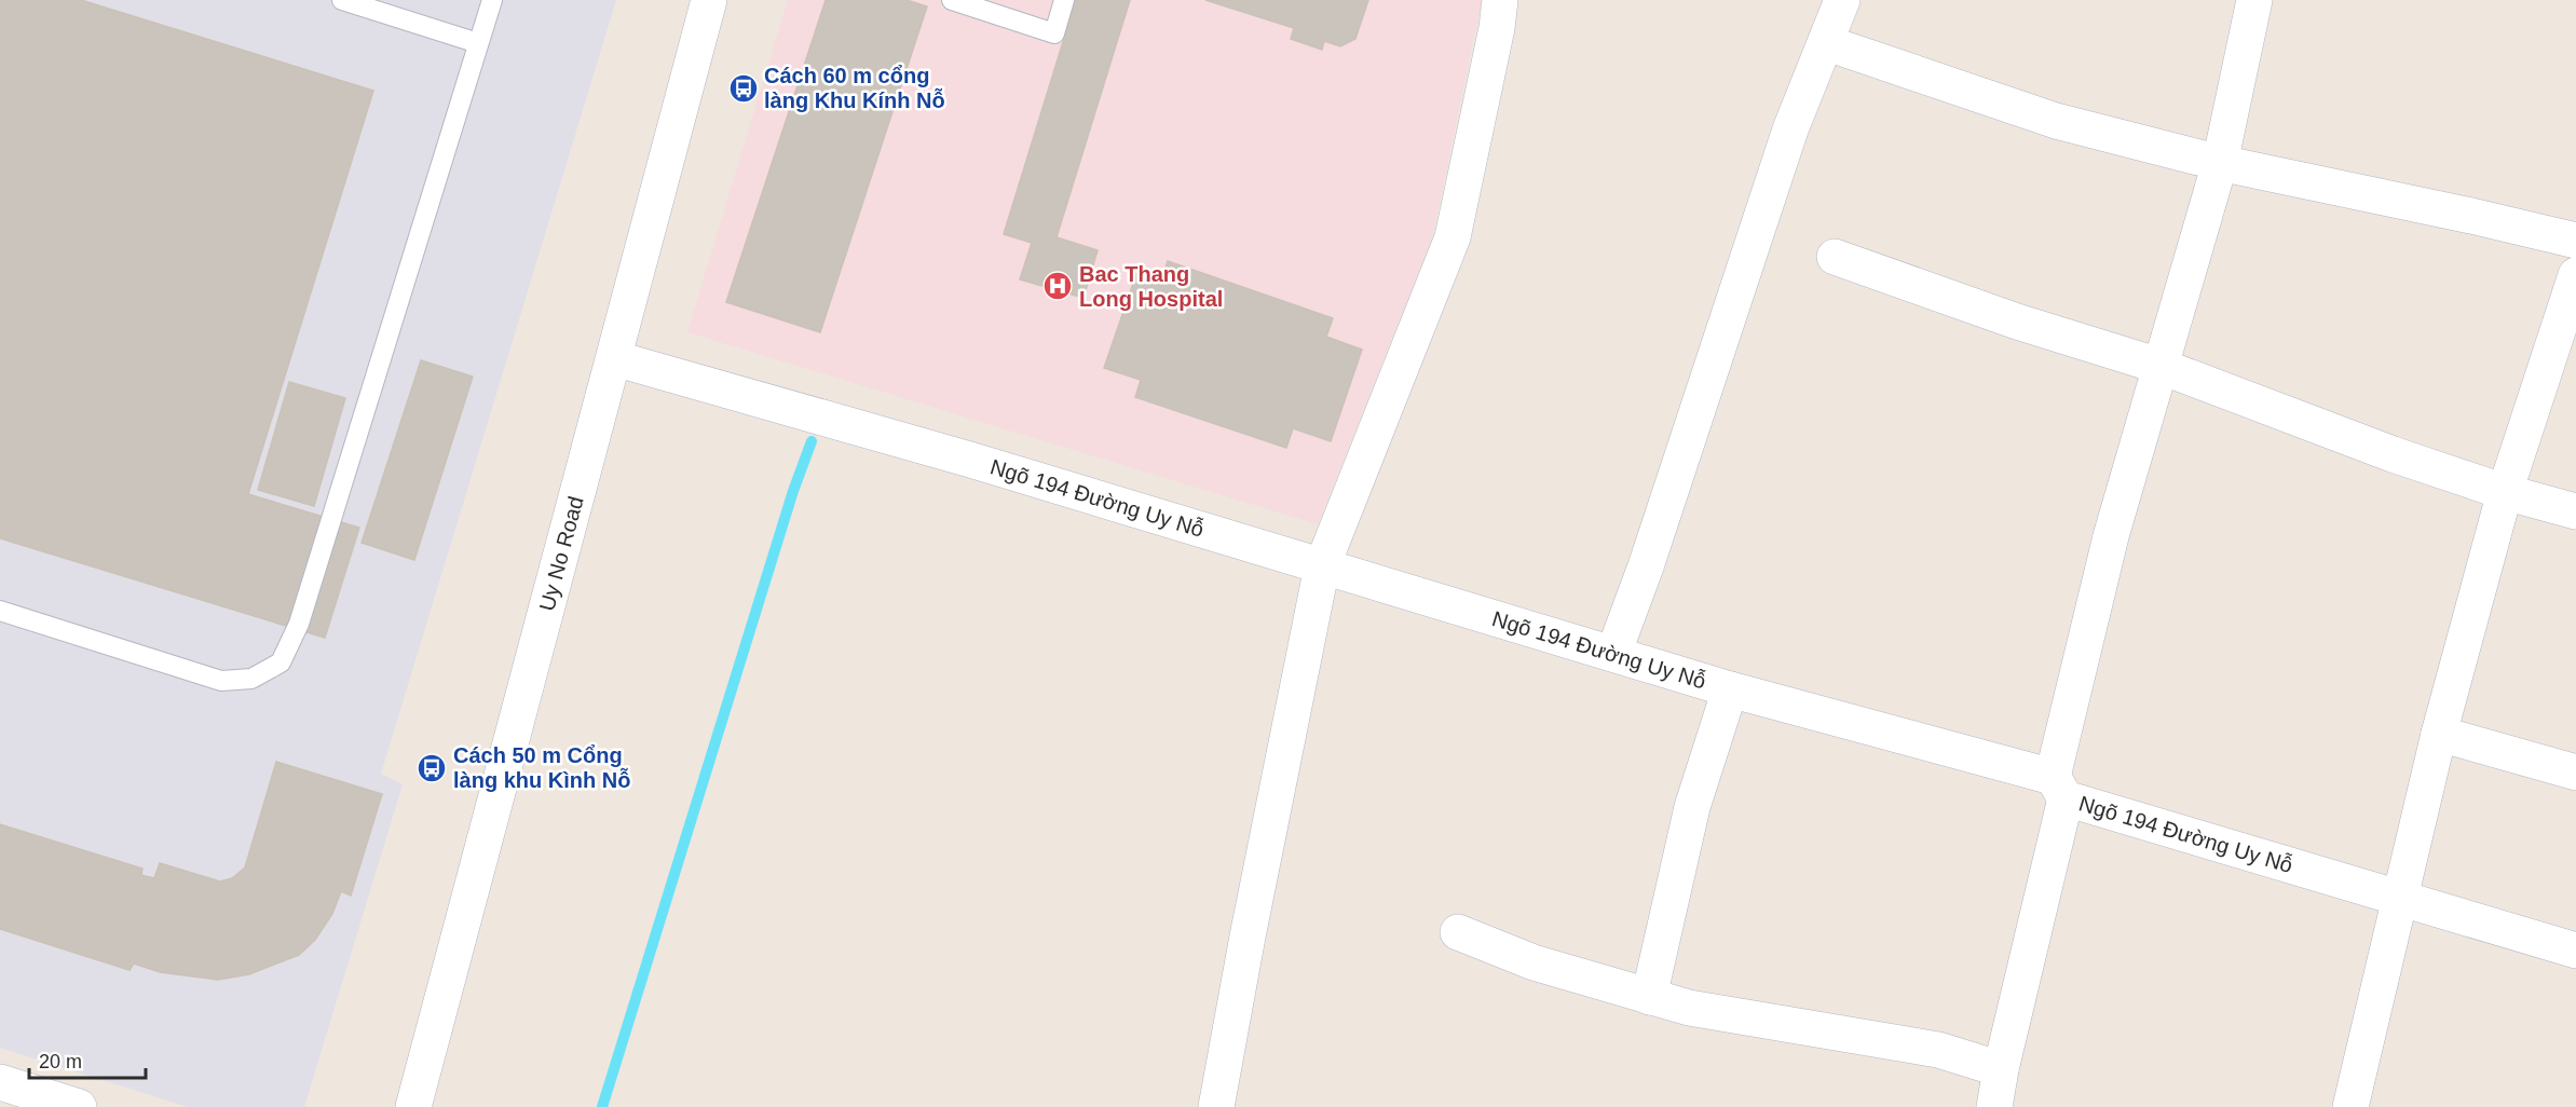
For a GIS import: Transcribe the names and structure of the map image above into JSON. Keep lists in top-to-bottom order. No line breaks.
{"streets":{"street":["Ngõ 194 Đường Uy Nỗ","Uy No Road"]},"crossings":[["Ngõ 194 Đường Uy Nỗ","Uy No Road"]],"places":{"bus stop":["Cách 60 m cổng làng Khu Kính Nỗ","Cách 50 m Cổng làng khu Kình Nỗ"],"hospital":["Bac Thang Long Hospital"]},"scale_bar":"20 m"}
